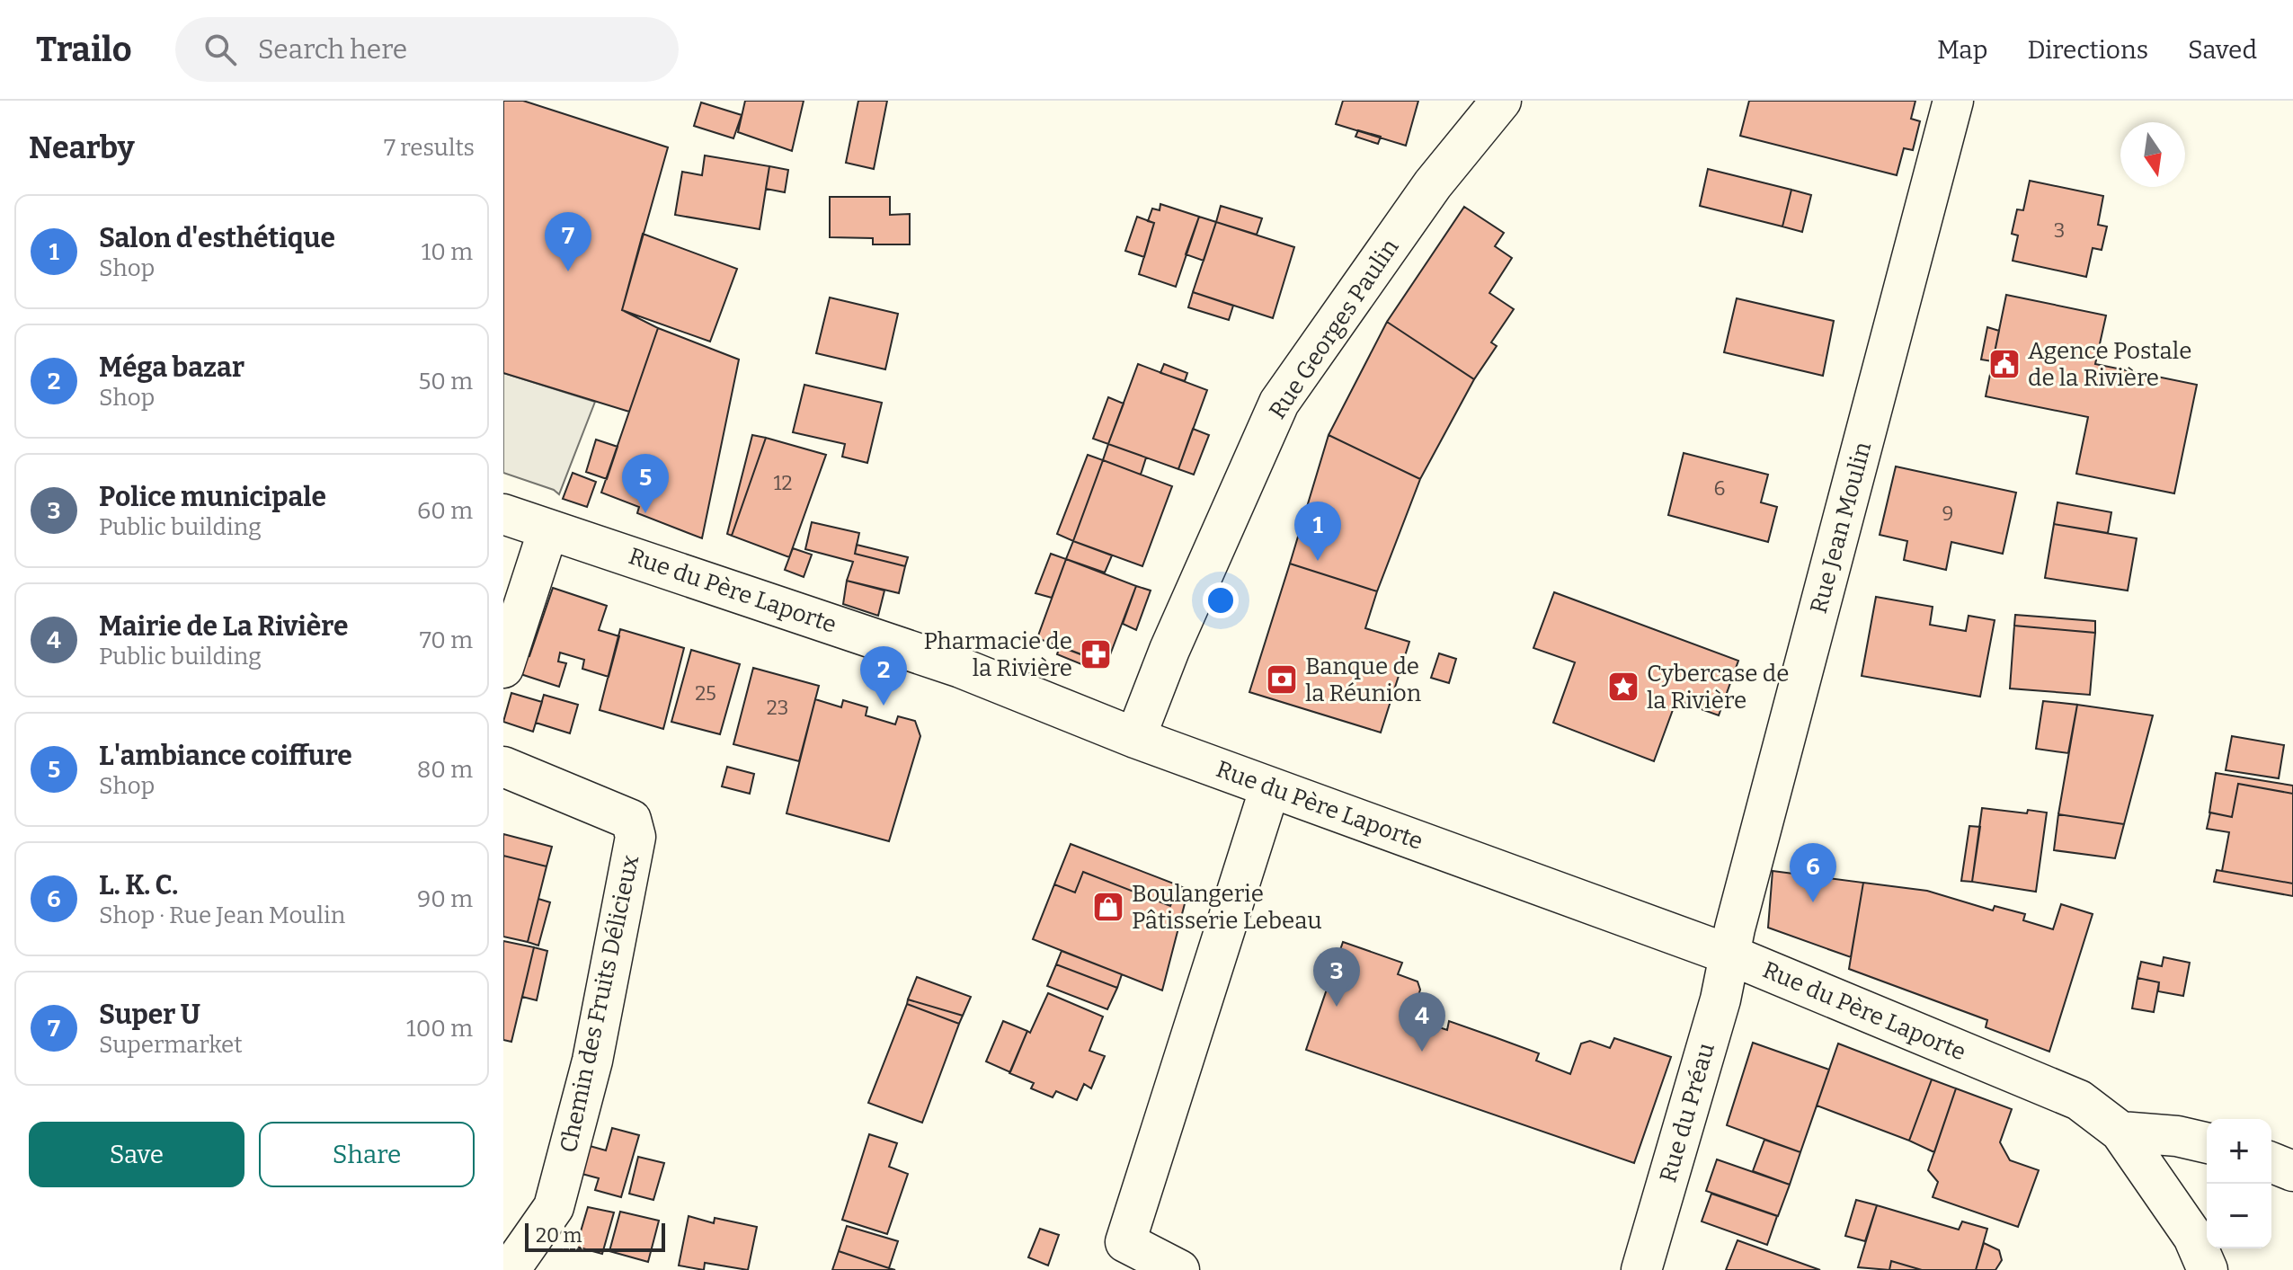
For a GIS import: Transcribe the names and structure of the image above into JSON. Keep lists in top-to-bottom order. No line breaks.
{"streets":{"street":["Rue Georges Paulin","Rue Jean Moulin","Rue du Père Laporte","Chemin des Fruits Délicieux","Rue du Préau"]},"crossings":[["Rue Georges Paulin","Rue du Père Laporte"],["Rue Jean Moulin","Rue du Père Laporte"],["Rue Jean Moulin","Rue du Préau"],["Rue du Père Laporte","Rue du Préau"]],"places":{"public building":["Agence Postale de la Rivière"],"pharmacy":["Pharmacie de la Rivière"],"bank":["Banque de la Réunion"],"place":["Cybercase de la Rivière"],"shop":["Boulangerie Pâtisserie Lebeau"]},"house_numbers":["3","12","6","9","25","23"],"scale_bar":"20 m","north":"bottom","page":{"header":"Trailo","search":"Search here","nav":["Map","Directions","Saved"],"heading":["Nearby","7 results"],"list":[{"mark":"1","name":"Salon d'esthétique","note":"Shop","value":"10 m"},{"mark":"2","name":"Méga bazar","note":"Shop","value":"50 m"},{"mark":"3","name":"Police municipale","note":"Public building","value":"60 m"},{"mark":"4","name":"Mairie de La Rivière","note":"Public building","value":"70 m"},{"mark":"5","name":"L'ambiance coiffure","note":"Shop","value":"80 m"},{"mark":"6","name":"L. K. C.","note":"Shop · Rue Jean Moulin","value":"90 m"},{"mark":"7","name":"Super U","note":"Supermarket","value":"100 m"}],"pins":["7","5","1","2","6","3","4"],"buttons":["Save","Share"],"map_buttons":["+","−"],"scale":"20 m"}}
